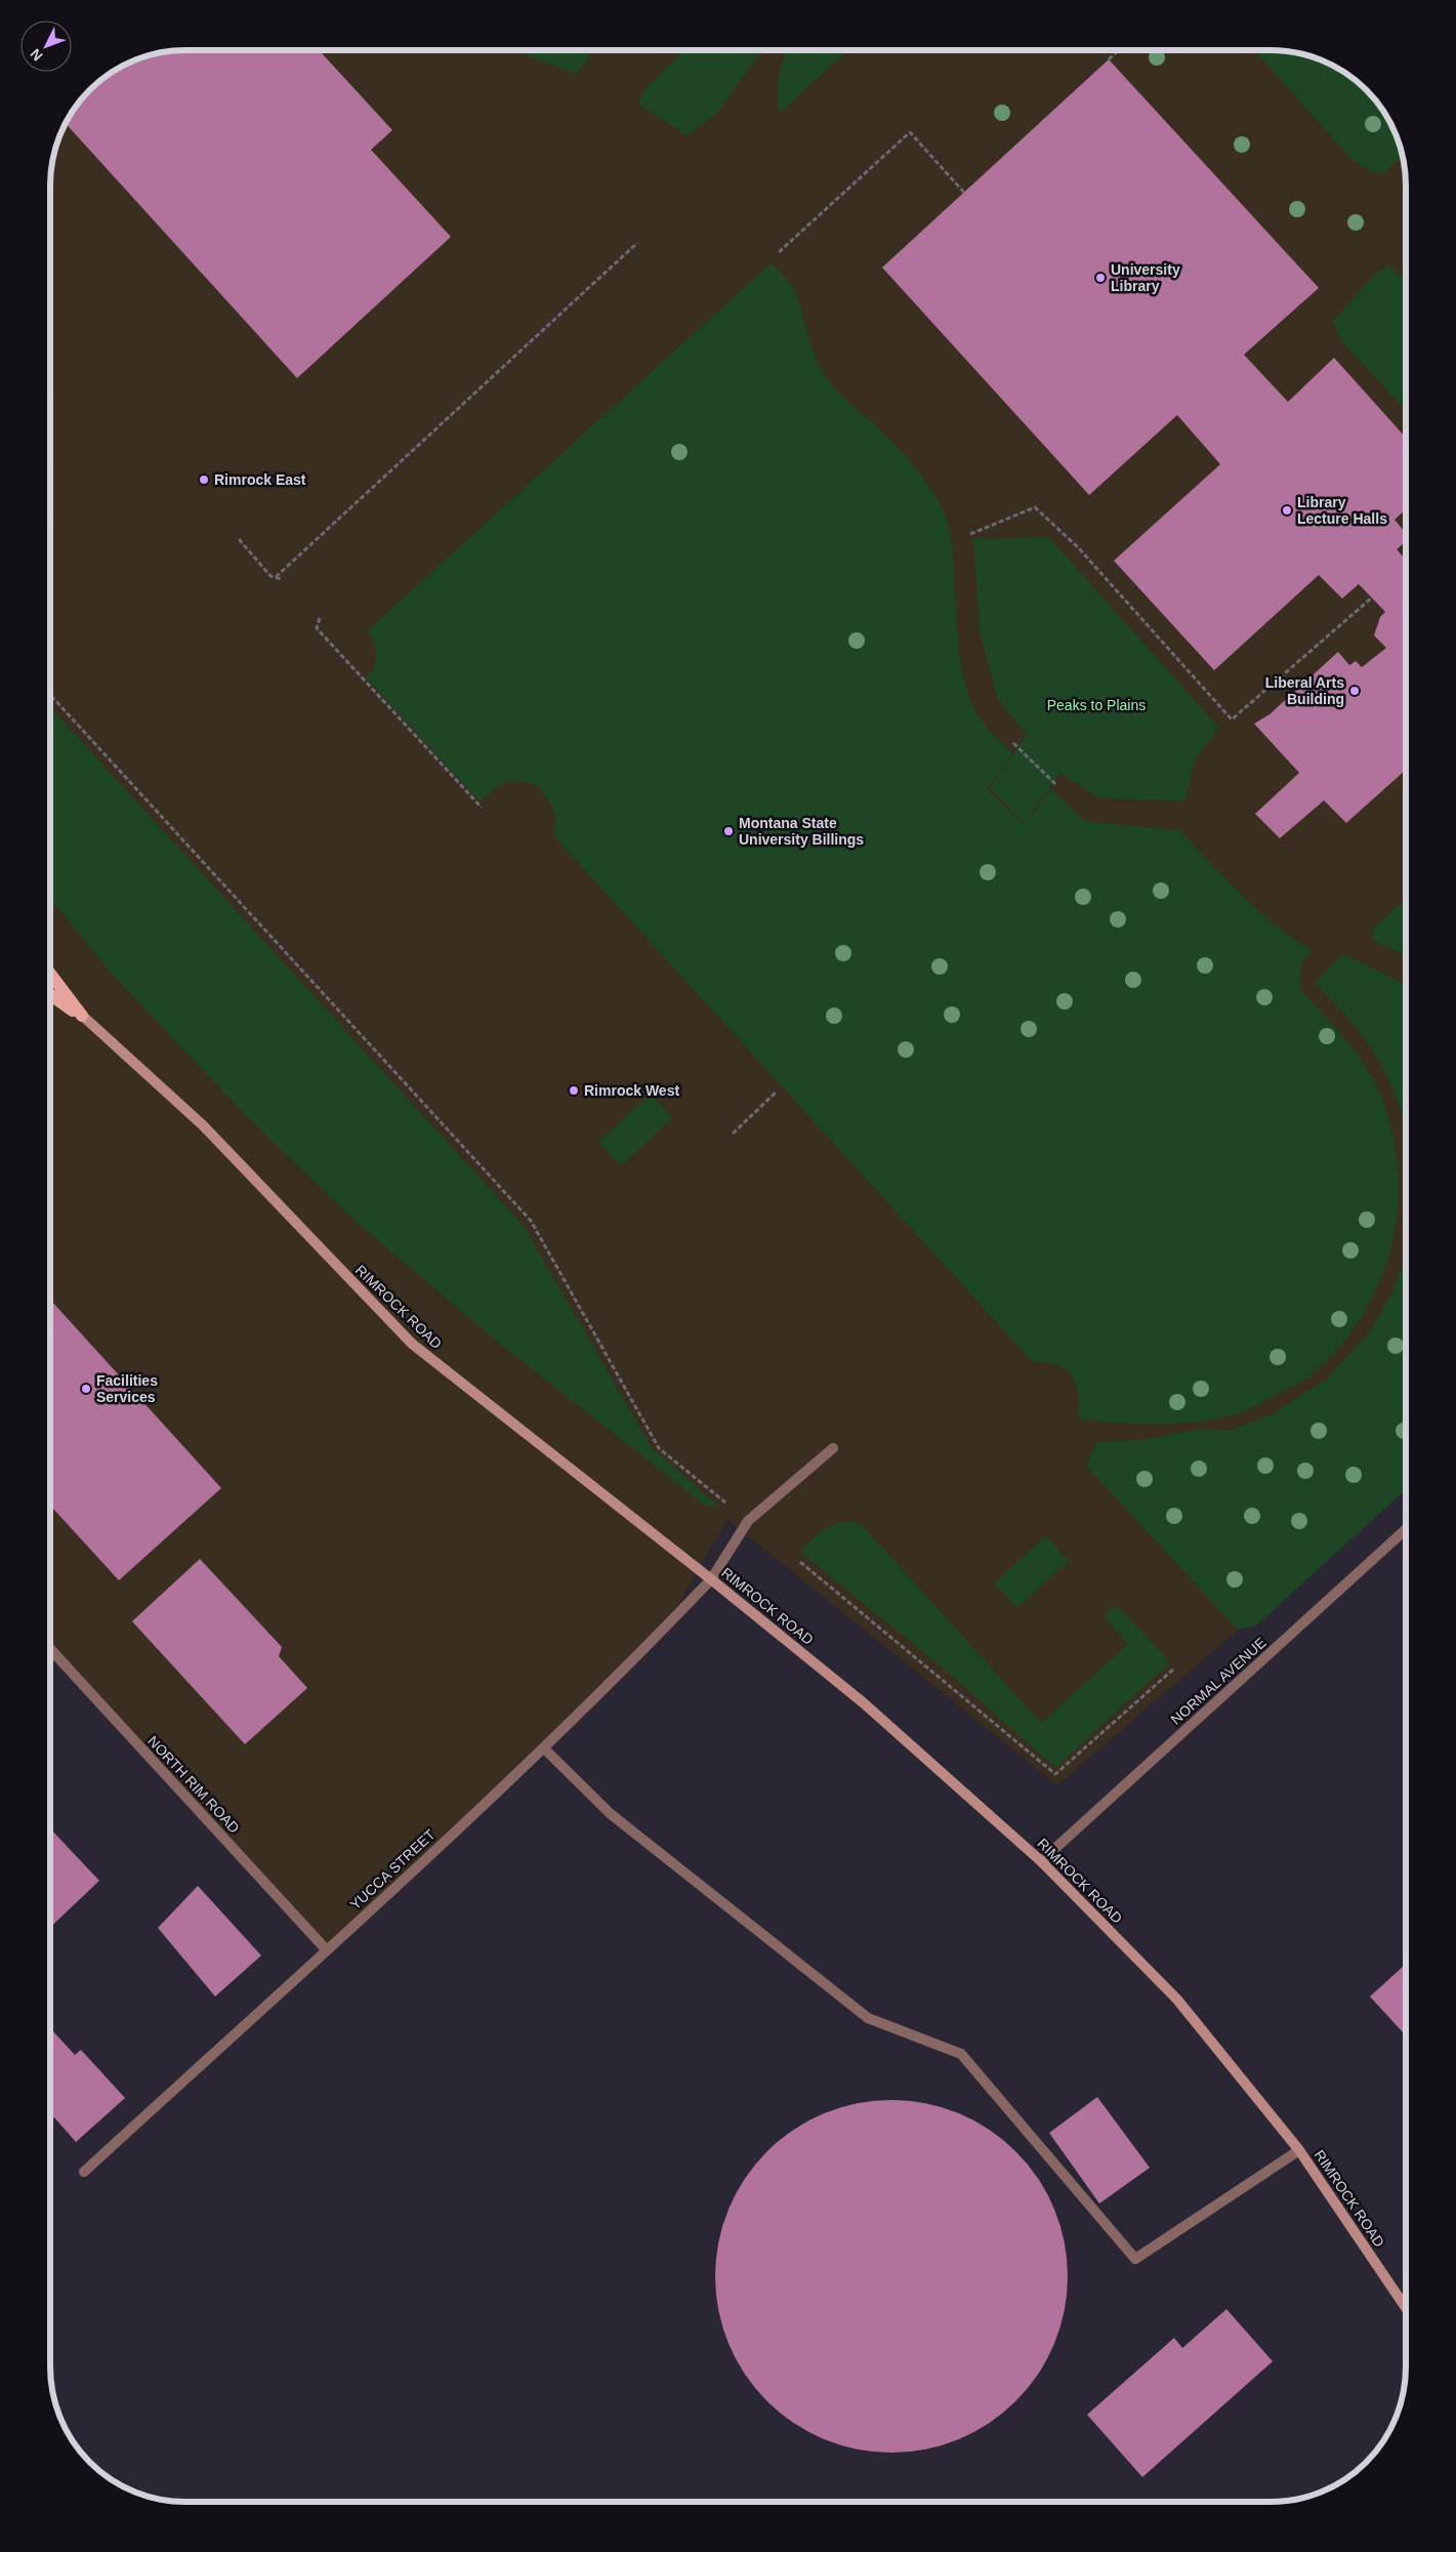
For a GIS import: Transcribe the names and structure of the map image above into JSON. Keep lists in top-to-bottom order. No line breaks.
{"streets":{"main road":["RIMROCK ROAD"],"street":["NORMAL AVENUE","NORTH RIM ROAD","YUCCA STREET"]},"crossings":[["RIMROCK ROAD","NORMAL AVENUE"],["RIMROCK ROAD","YUCCA STREET"],["NORTH RIM ROAD","YUCCA STREET"]],"parks":["Peaks to Plains"],"places":["University Library","Rimrock East","Library Lecture Halls","Liberal Arts Building","Montana State University Billings","Rimrock West","Facilities Services"],"north":"bottom left"}
